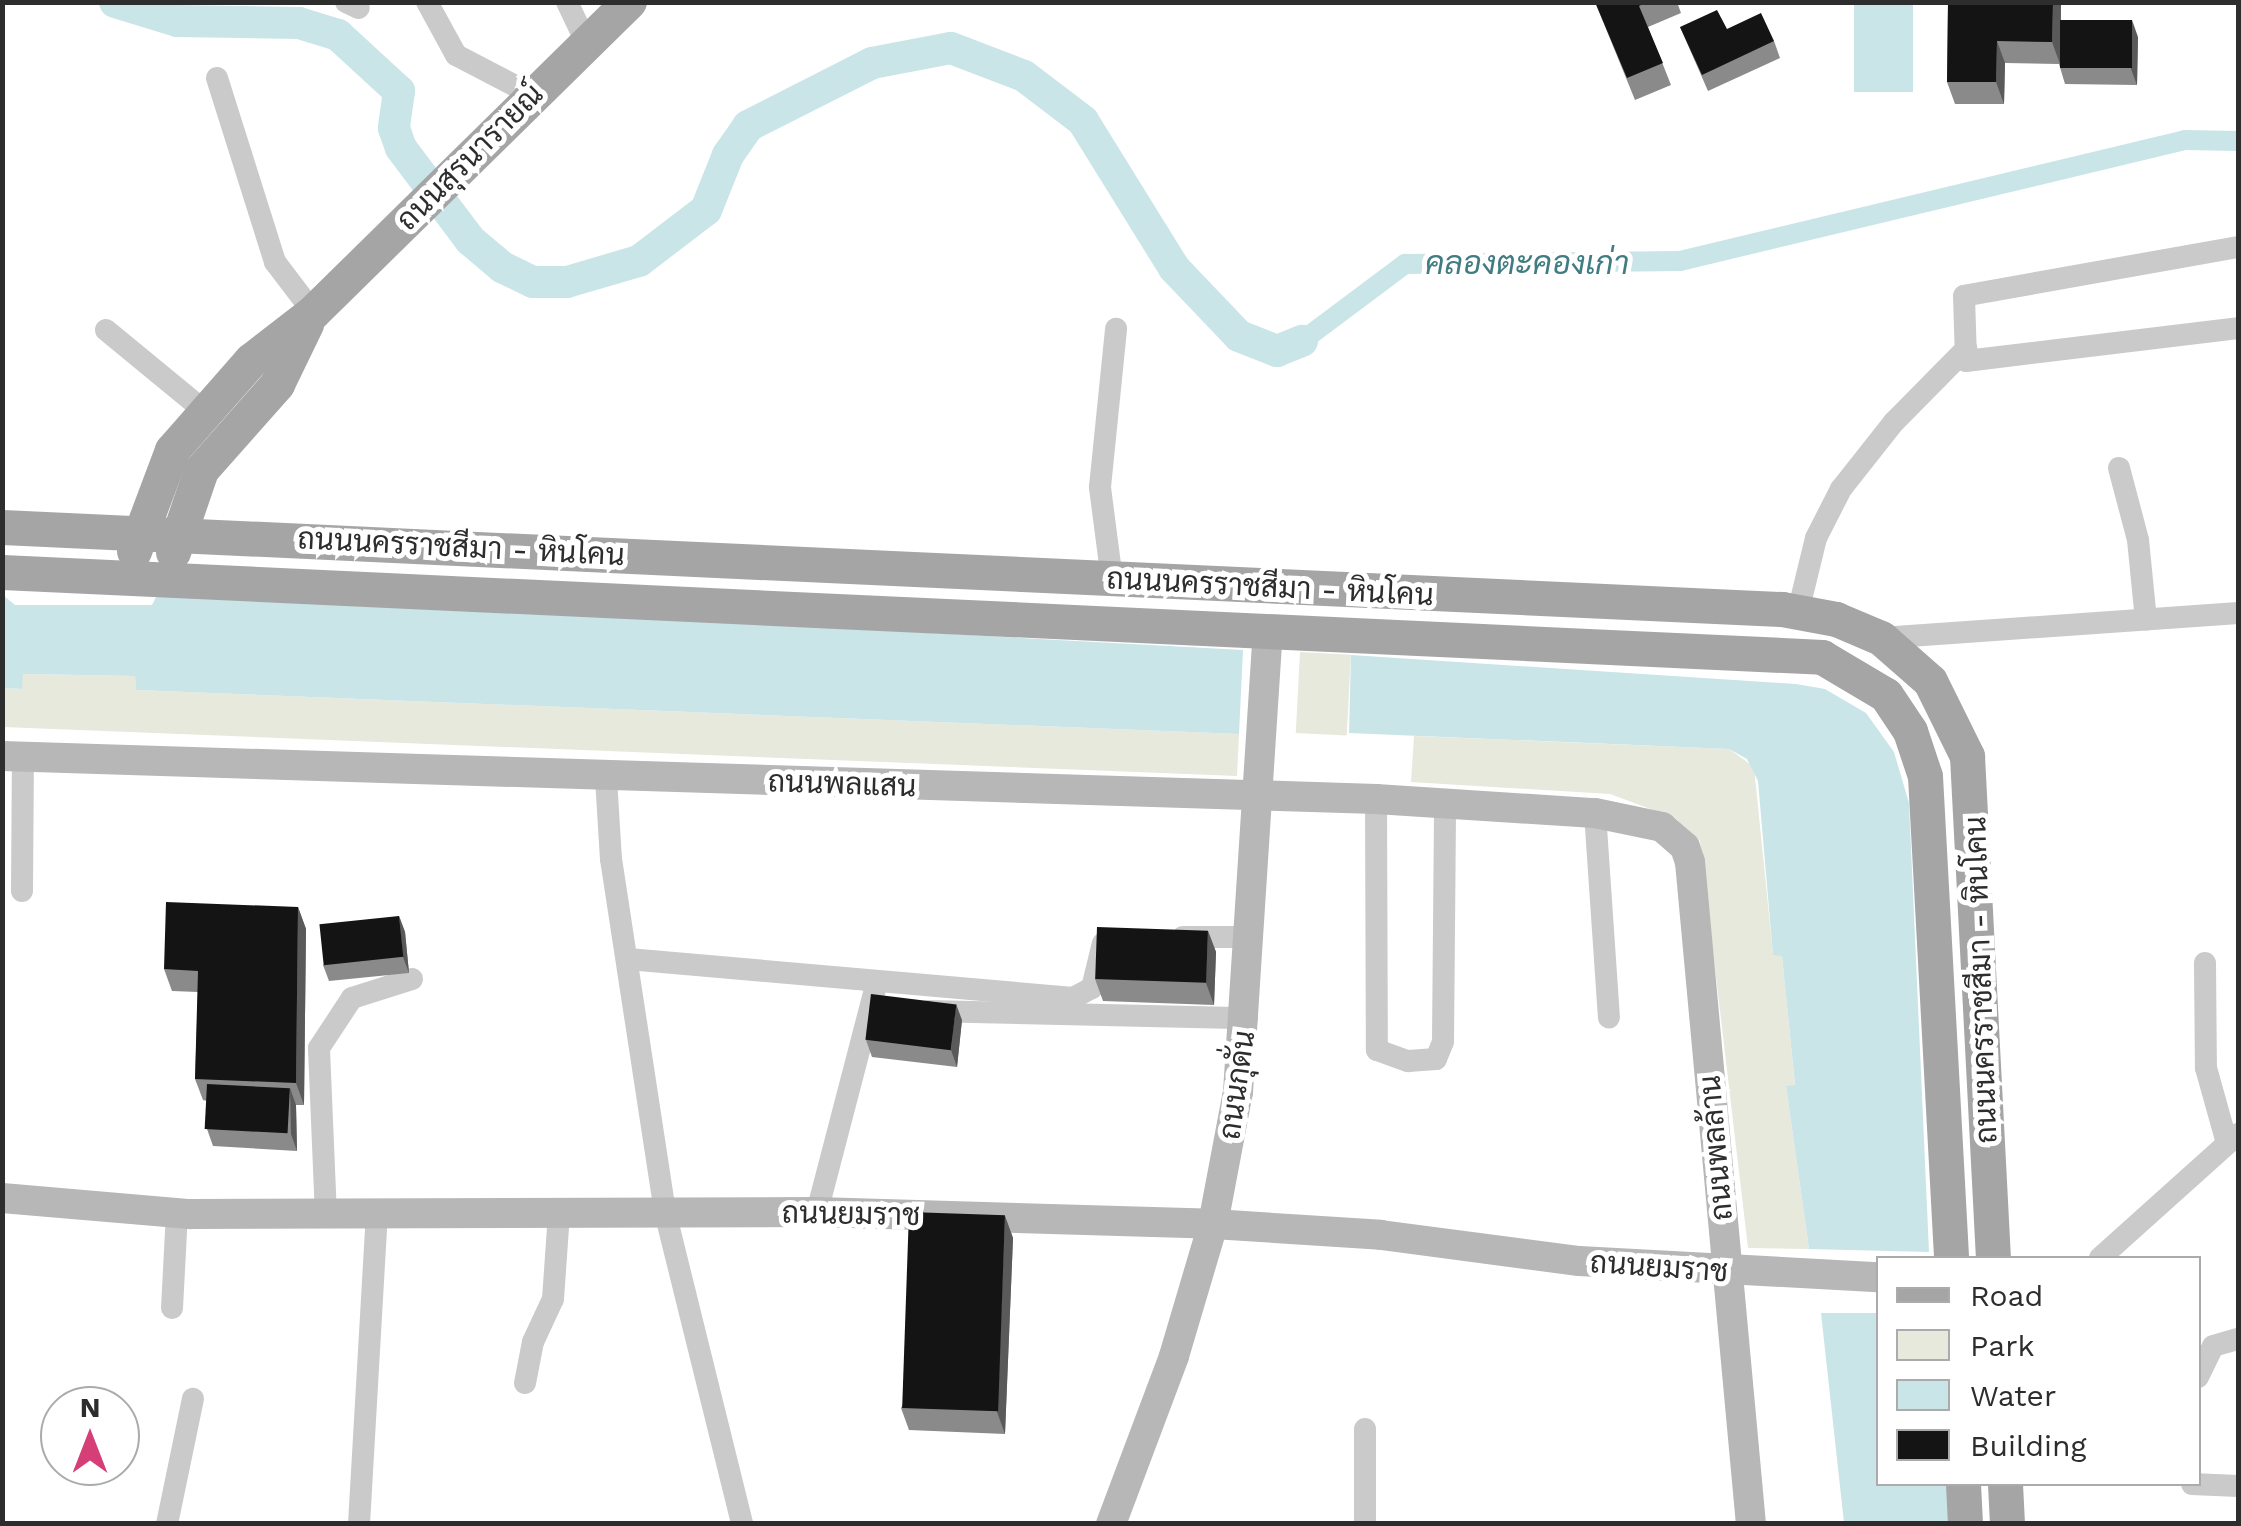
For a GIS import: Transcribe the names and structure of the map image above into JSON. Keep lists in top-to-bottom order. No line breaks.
{"streets":{"main road":["ถนนสุรนารายณ์","ถนนนครราชสีมา - หินโคน"],"street":["ถนนพลแสน","ถนนกุดั่น","ถนนพลล้าน","ถนนยมราช"]},"crossings":[["ถนนสุรนารายณ์","ถนนนครราชสีมา - หินโคน"],["ถนนนครราชสีมา - หินโคน","ถนนกุดั่น"],["ถนนพลแสน","ถนนกุดั่น"],["ถนนพลแสน","ถนนพลล้าน"],["ถนนกุดั่น","ถนนยมราช"],["ถนนพลล้าน","ถนนยมราช"]],"water":["คลองตะคองเก่า"],"legend":["Road","Park","Water","Building"],"north":"top"}
